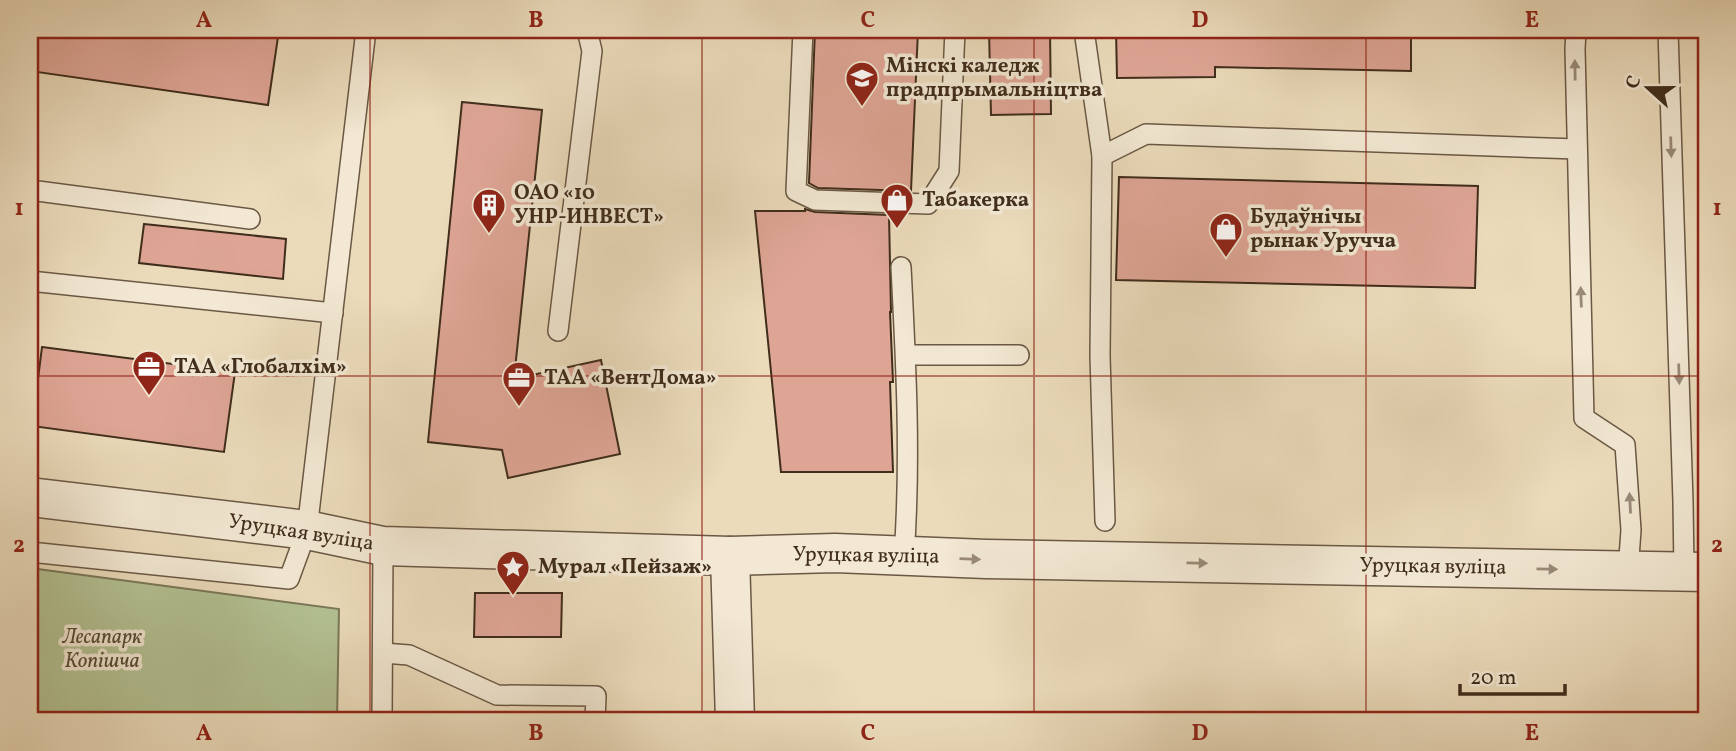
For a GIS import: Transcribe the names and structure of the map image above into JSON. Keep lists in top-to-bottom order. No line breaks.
{"streets":{"street":["Уруцкая вуліца"]},"one_way":["Уруцкая вуліца"],"parks":["Лесапарк Копішча"],"places":{"school or university":["Мінскі каледж прадпрымальніцтва"],"shop":["Табакерка","Будаўнічы рынак Уручча"],"building":["ОАО «10 УНР-ИНВЕСТ»"],"office":["ТАА «Глобалхім»","ТАА «ВентДома»"],"place":["Мурал «Пейзаж»"]},"scale_bar":"20 m","north":"left","grid":{"columns":["A","B","C","D","E"],"rows":["1","2"]}}
